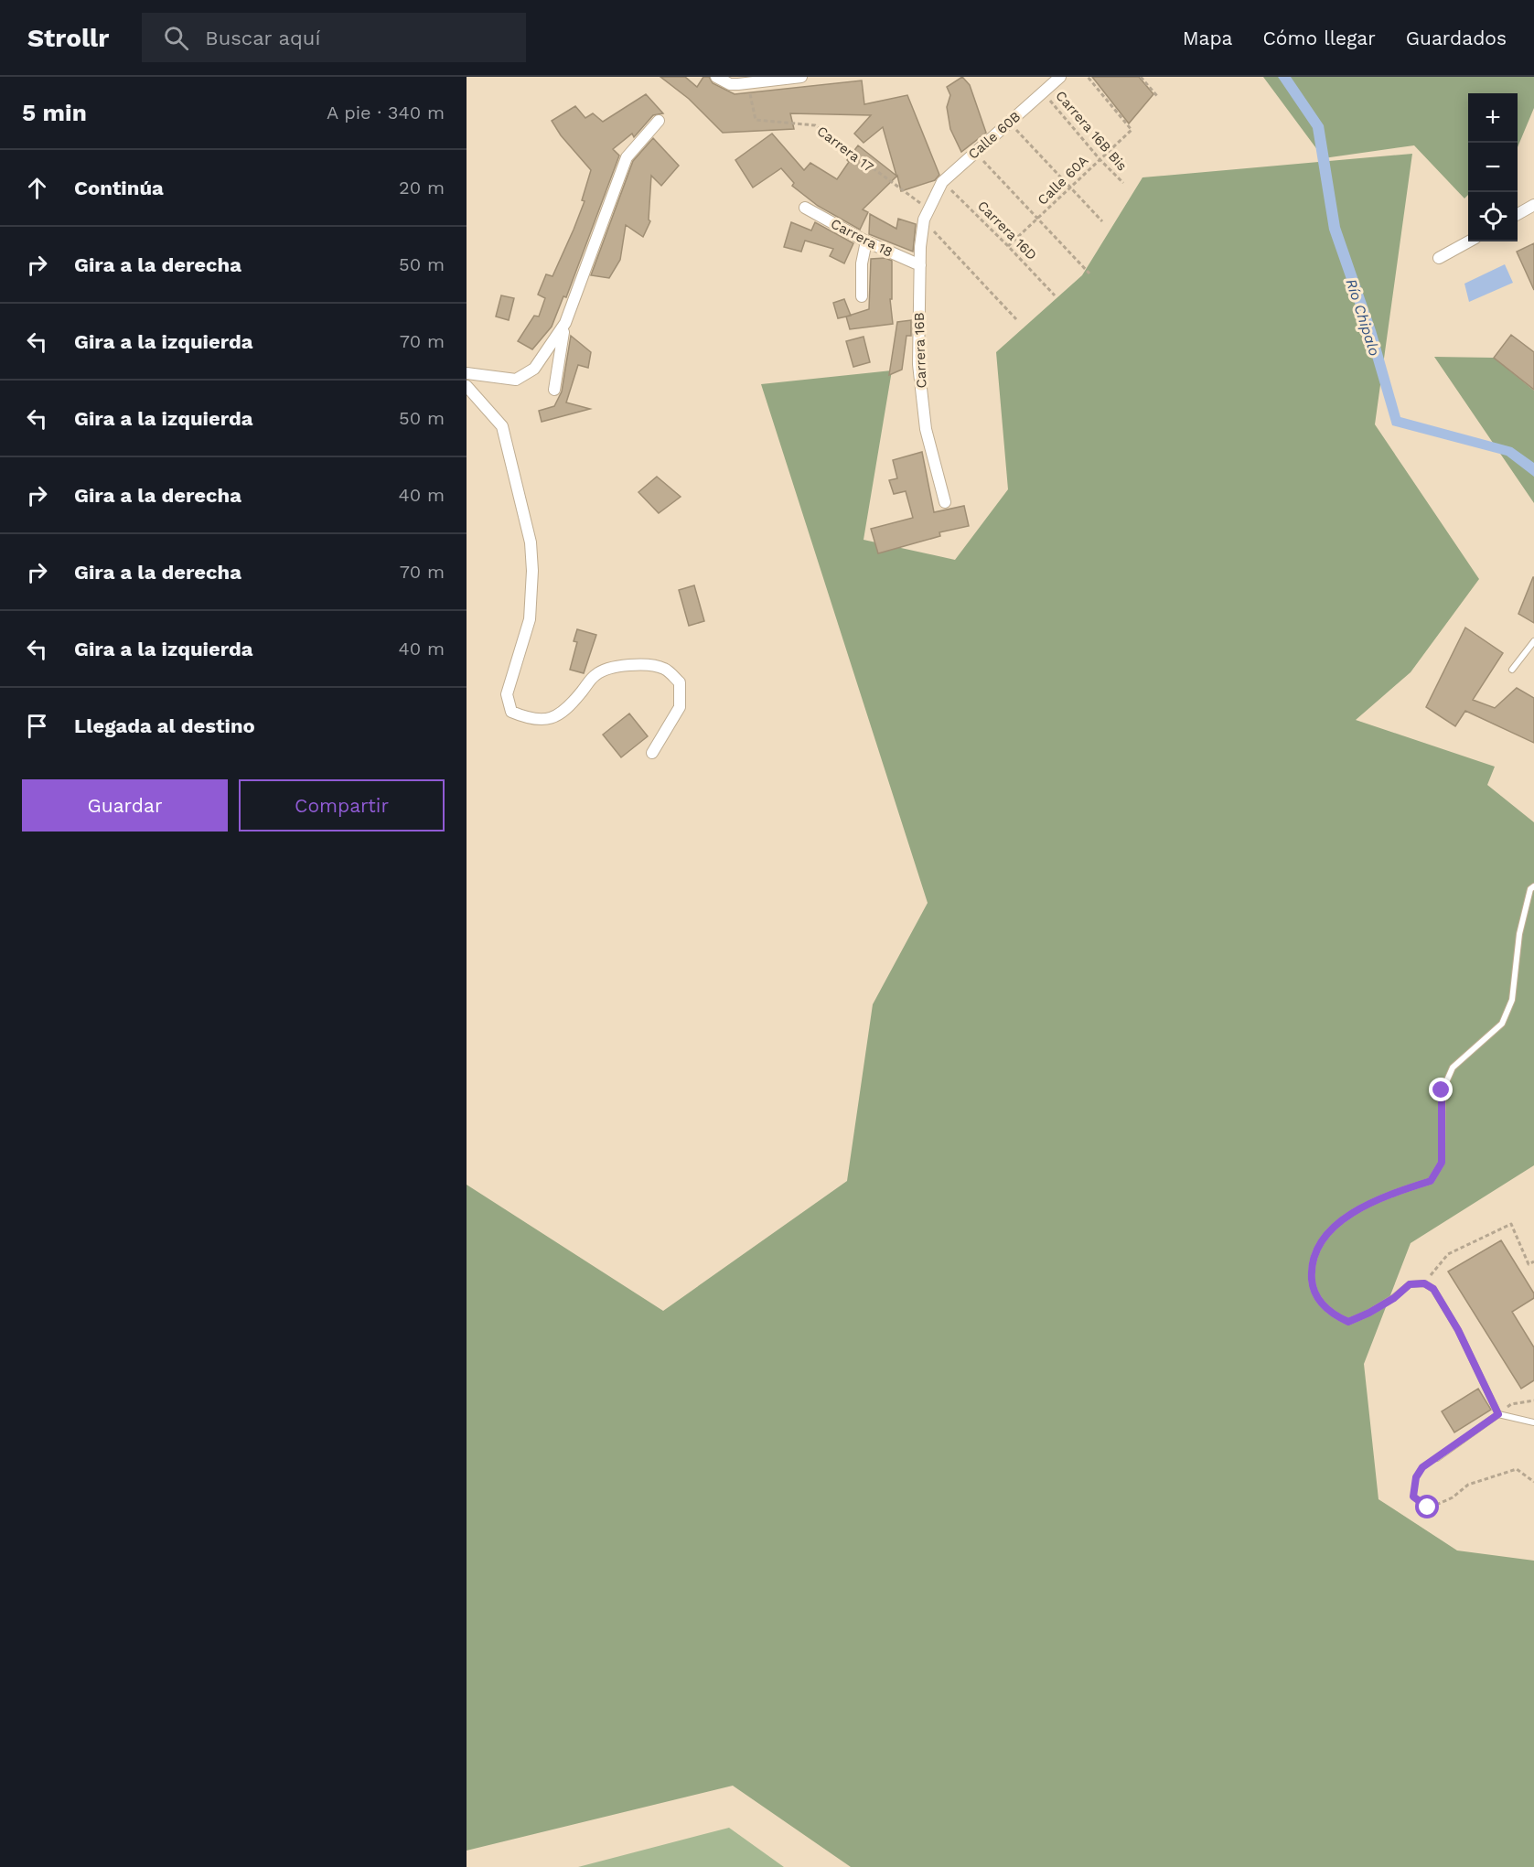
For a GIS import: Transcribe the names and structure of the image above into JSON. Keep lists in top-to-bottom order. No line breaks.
{"streets":{"street":["Calle 60B","Carrera 18","Carrera 16B"],"path":["Carrera 16B Bis","Carrera 17","Calle 60A","Carrera 16D"]},"crossings":[["Carrera 16B Bis","Calle 60B"],["Carrera 16B Bis","Calle 60A"],["Calle 60B","Carrera 17"],["Calle 60B","Carrera 16D"],["Calle 60B","Carrera 16B"],["Carrera 17","Carrera 16B"],["Calle 60A","Carrera 16D"],["Carrera 18","Carrera 16B"]],"water":["Río Chipalo"],"page":{"header":"Strollr","search":"Buscar aquí","nav":["Mapa","Cómo llegar","Guardados"],"heading":["5 min","A pie · 340 m"],"map_buttons":["+","−"],"list":[["Continúa","20 m"],["Gira a la derecha","50 m"],["Gira a la izquierda","70 m"],["Gira a la izquierda","50 m"],["Gira a la derecha","40 m"],["Gira a la derecha","70 m"],["Gira a la izquierda","40 m"],"Llegada al destino"],"buttons":["Guardar","Compartir"]}}
